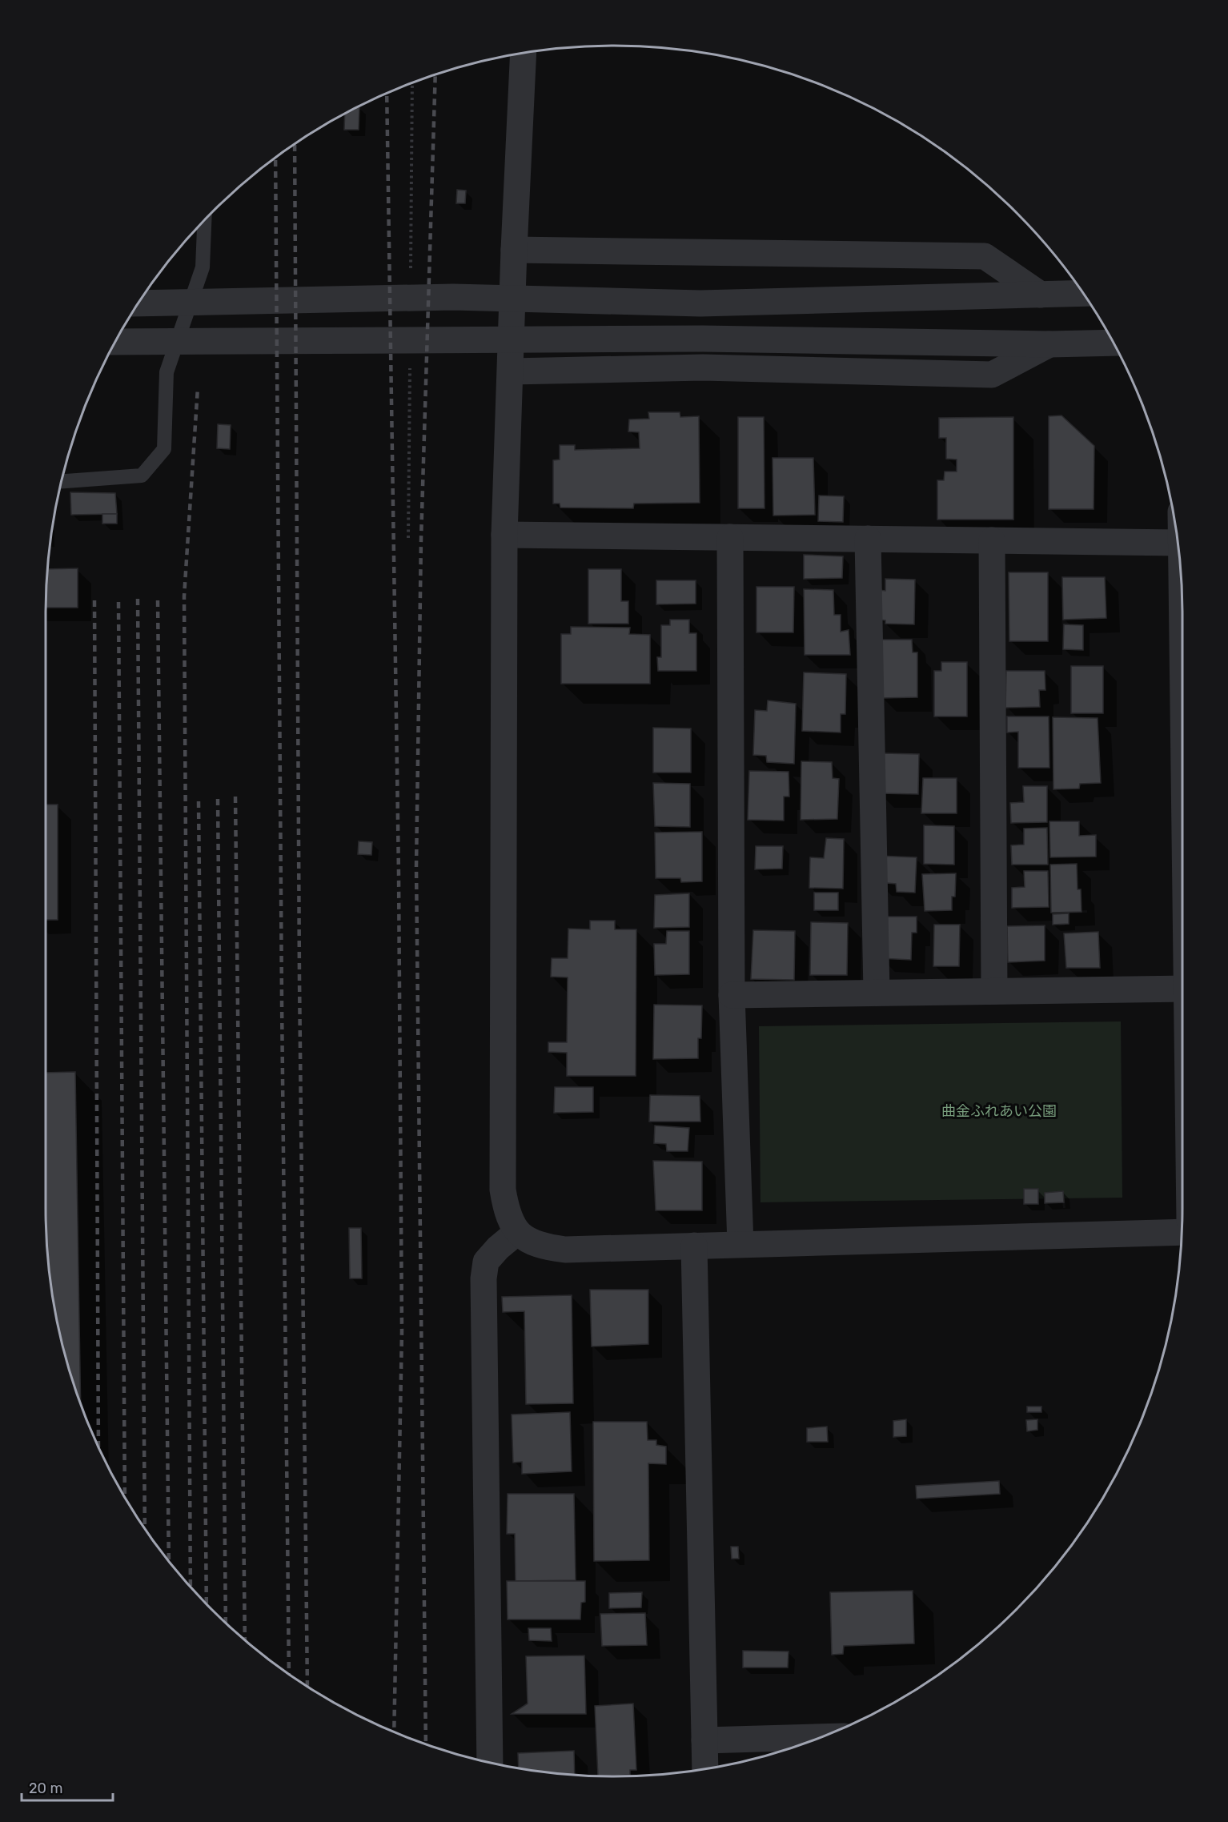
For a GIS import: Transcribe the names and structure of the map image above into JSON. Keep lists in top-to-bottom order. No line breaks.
{"parks":["曲金ふれあい公園"],"scale_bar":"20 m"}
